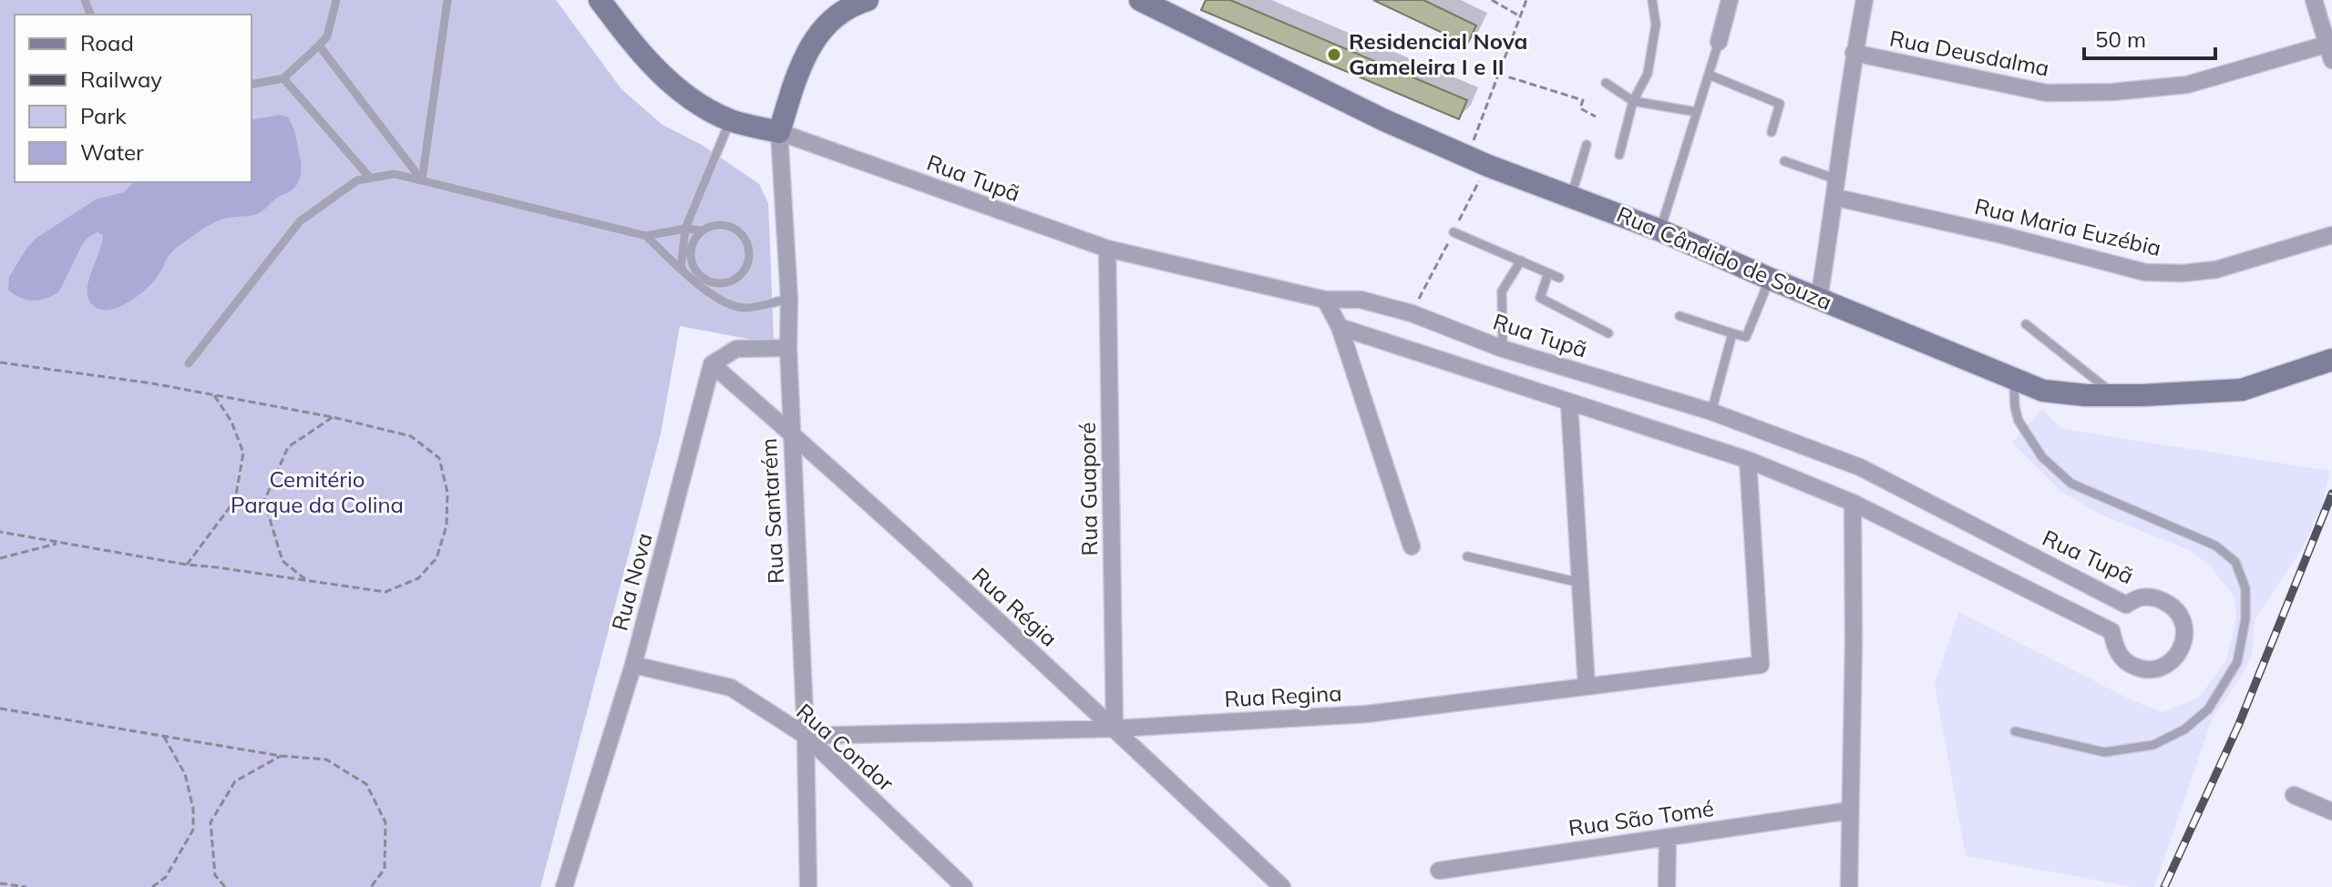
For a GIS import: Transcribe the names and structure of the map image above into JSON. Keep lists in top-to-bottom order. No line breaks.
{"streets":{"street":["Rua Deusdalma","Rua Tupã","Rua Maria Euzébia","Rua Cândido de Souza","Rua Guaporé","Rua Santarém","Rua Nova","Rua Régia","Rua Regina","Rua Condor","Rua São Tomé"]},"crossings":[["Rua Tupã","Rua Guaporé"],["Rua Tupã","Rua Santarém"],["Rua Tupã","Rua Regina"],["Rua Guaporé","Rua Régia"],["Rua Guaporé","Rua Regina"],["Rua Santarém","Rua Régia"],["Rua Santarém","Rua Regina"],["Rua Santarém","Rua Condor"],["Rua Nova","Rua Régia"],["Rua Nova","Rua Condor"],["Rua Régia","Rua Regina"],["Rua Regina","Rua Condor"]],"parks":["Cemitério Parque da Colina"],"places":["Residencial Nova Gameleira I e II"],"legend":["Road","Railway","Park","Water"],"scale_bar":"50 m"}
